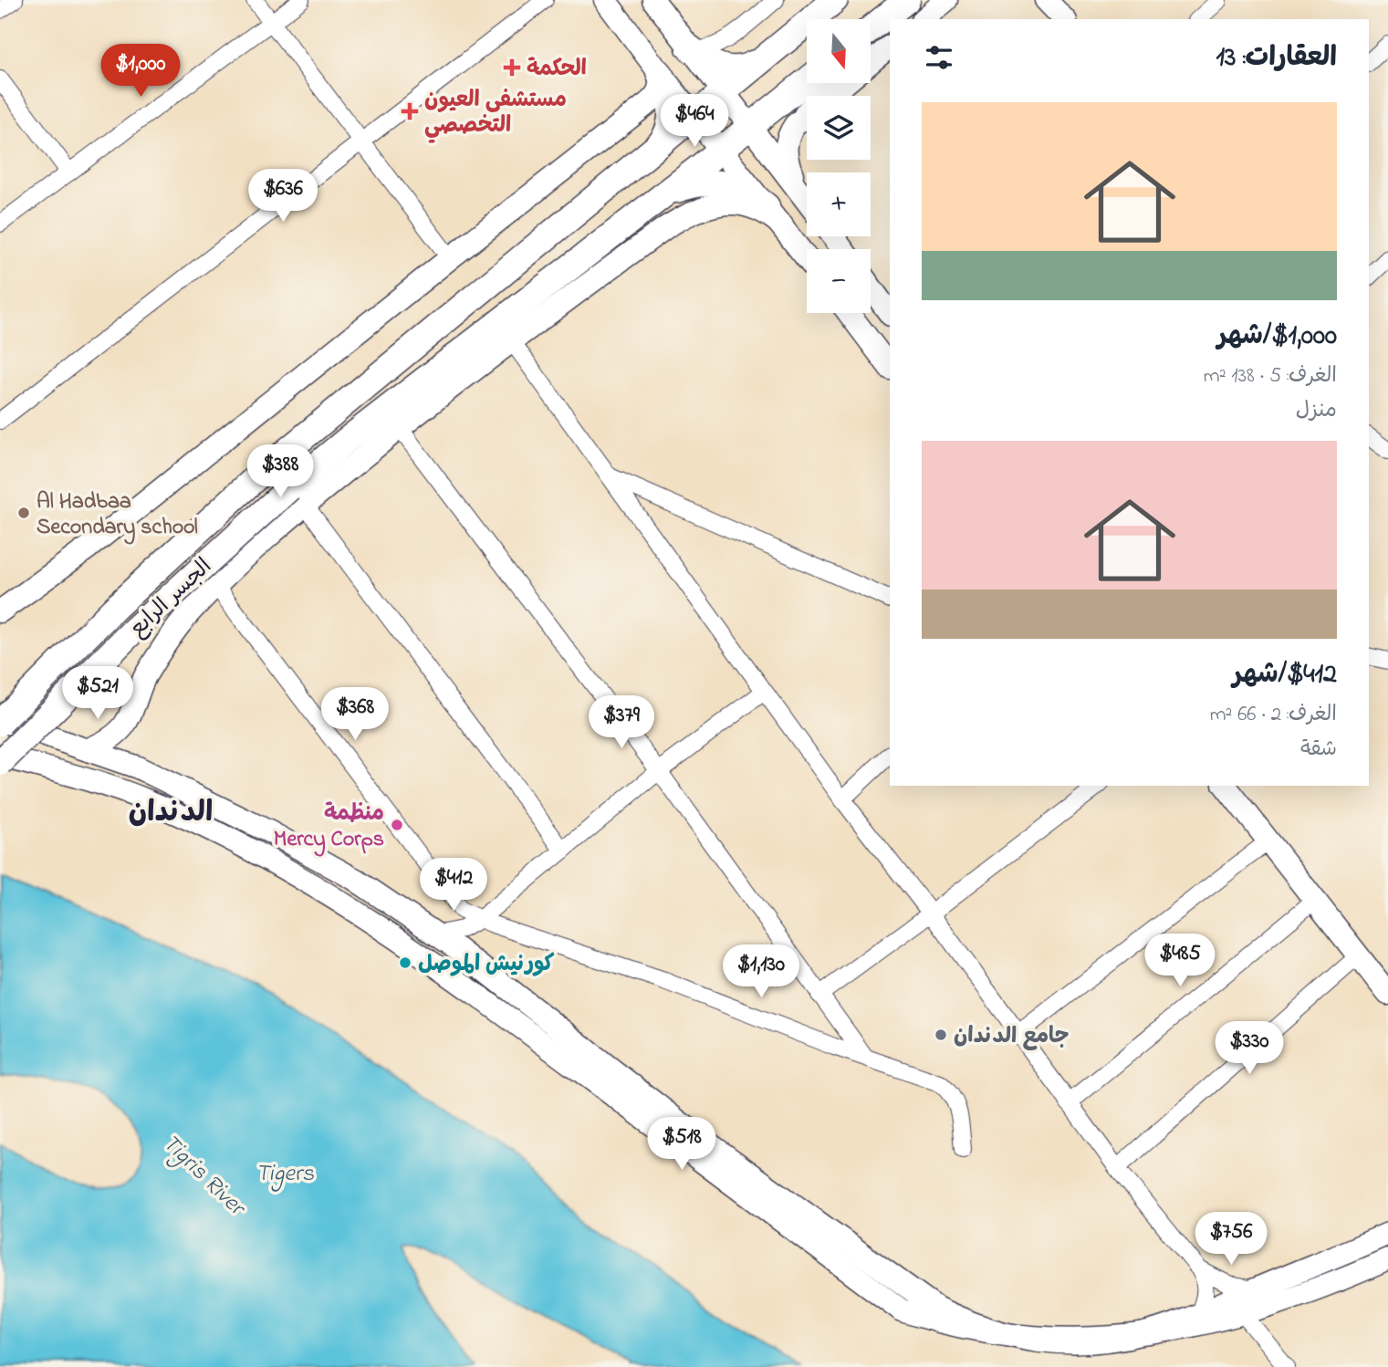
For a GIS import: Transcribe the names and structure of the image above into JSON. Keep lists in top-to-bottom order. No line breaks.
{"streets":{"main road":["الجسر الرابع"]},"districts":["الدندان"],"water":["Tigers","Tigris River"],"places":{"health":["الحكمة","مستشفى العيون التخصصي"],"other":["Al Hadbaa Secondary school","منظمة Mercy Corps","كورنيش الموصل","جامع الدندان"]},"north":"bottom","page":{"map_buttons":["+","−"],"heading":"العقارات: 13","price":["$1,000","$464","$636","$388","$521","$368","$379","$412","$485","$1,130","$330","$518","$756"],"list":[{"name":"$1,000/شهر","note":"الغرف: 5 · 138 m² · منزل"},{"name":"$412/شهر","note":"الغرف: 2 · 66 m² · شقة"}]}}
